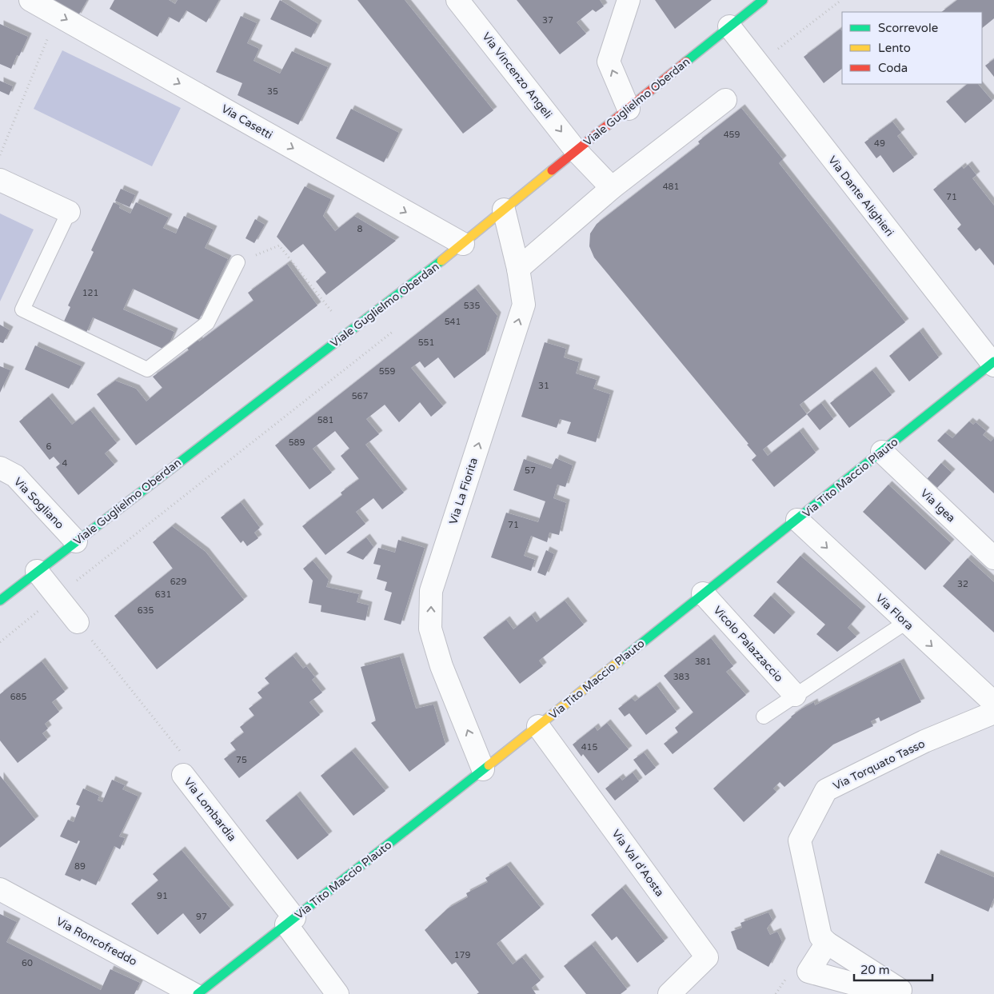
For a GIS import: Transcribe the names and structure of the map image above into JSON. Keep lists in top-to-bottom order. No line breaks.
{"streets":{"street":["Via Vincenzo Angeli","Viale Guglielmo Oberdan","Via Casetti","Via Dante Alighieri","Via Tito Maccio Plauto","Via La Fiorita","Via Sogliano","Via Igea","Via Flora","Vicolo Palazzaccio","Via Torquato Tasso","Via Lombardia","Via Val d'Aosta","Via Roncofreddo"]},"crossings":[["Via Vincenzo Angeli","Viale Guglielmo Oberdan"],["Viale Guglielmo Oberdan","Via Casetti"],["Viale Guglielmo Oberdan","Via Dante Alighieri"],["Viale Guglielmo Oberdan","Via La Fiorita"],["Viale Guglielmo Oberdan","Via Sogliano"],["Via Dante Alighieri","Via Tito Maccio Plauto"],["Via Tito Maccio Plauto","Via La Fiorita"],["Via Tito Maccio Plauto","Via Igea"],["Via Tito Maccio Plauto","Via Flora"],["Via Tito Maccio Plauto","Vicolo Palazzaccio"],["Via Tito Maccio Plauto","Via Lombardia"],["Via Tito Maccio Plauto","Via Val d'Aosta"]],"one_way":["Via Vincenzo Angeli","Via Casetti","Via La Fiorita","Via Flora"],"house_numbers":["37","35","459","49","481","71","8","121","535","541","551","559","31","567","581","589","6","4","57","71","629","32","631","635","381","383","685","415","75","89","91","97","179","60"],"legend":["Scorrevole","Lento","Coda"],"scale_bar":"20 m"}
